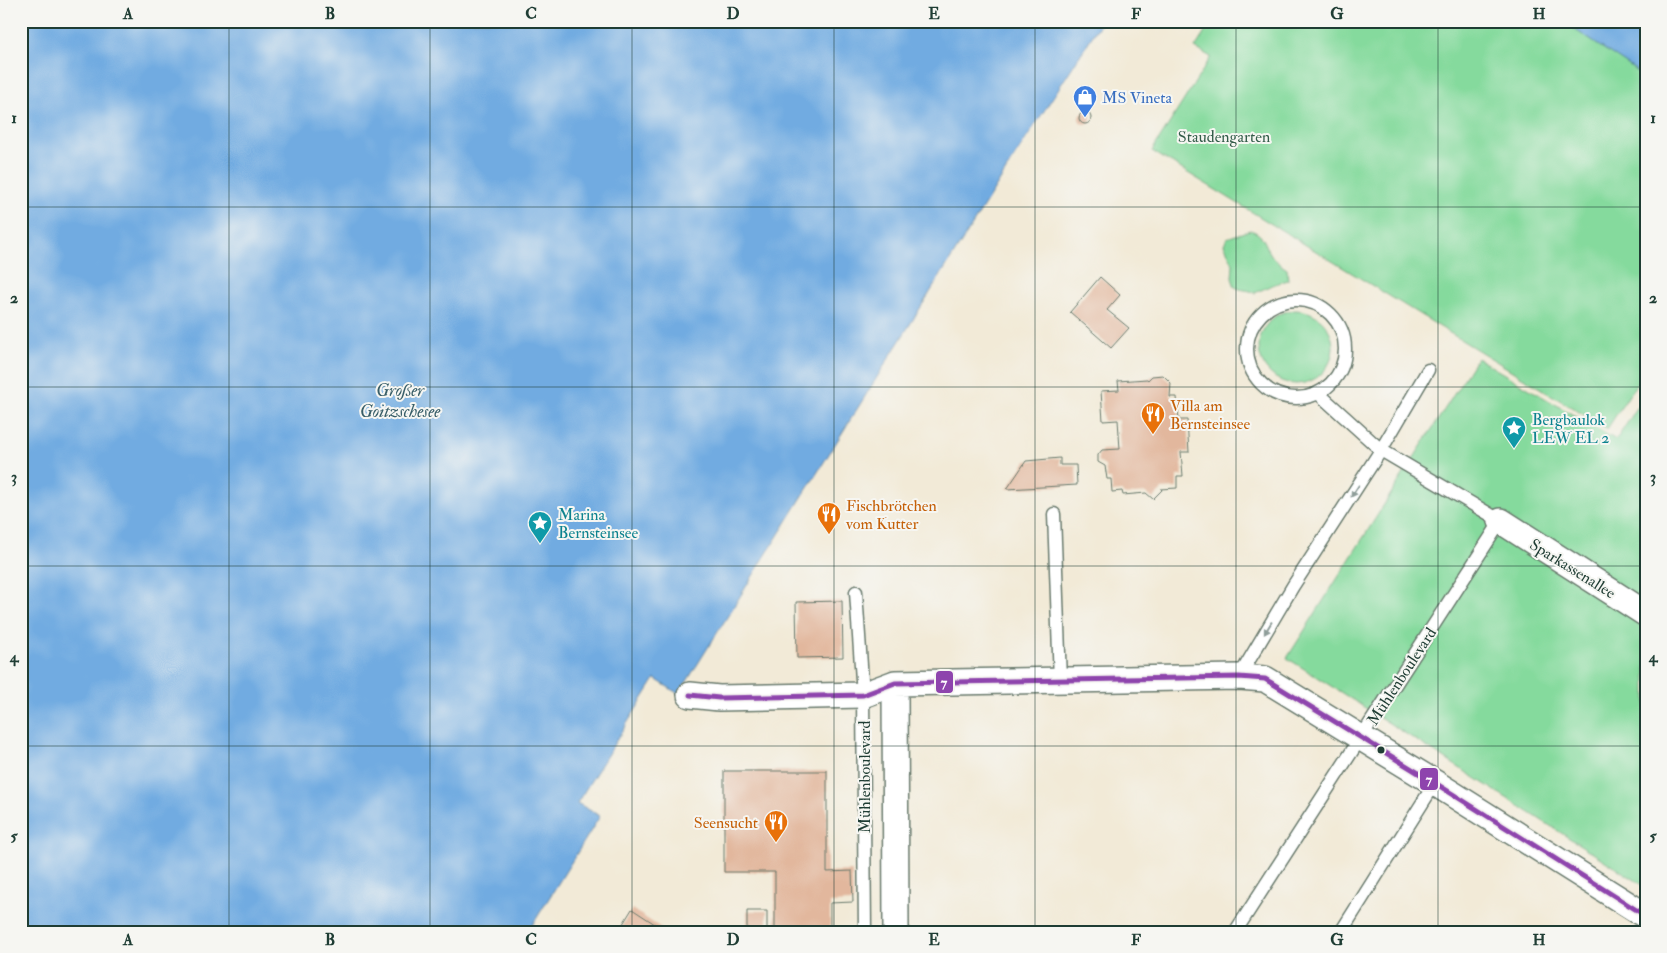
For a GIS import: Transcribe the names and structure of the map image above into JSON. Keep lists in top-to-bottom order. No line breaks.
{"streets":{"street":["Sparkassenallee","Mühlenboulevard"]},"crossings":[["Sparkassenallee","Mühlenboulevard"]],"water":["Großer Goitzschesee"],"parks":["Staudengarten"],"places":{"shop":["MS Vineta"],"restaurant":["Villa am Bernsteinsee","Fischbrötchen vom Kutter","Seensucht"],"place":["Bergbaulok LEW EL 2","Marina Bernsteinsee"]},"lines":["transit line 7"],"grid":{"columns":["A","B","C","D","E","F","G","H"],"rows":["1","2","3","4","5"]}}
